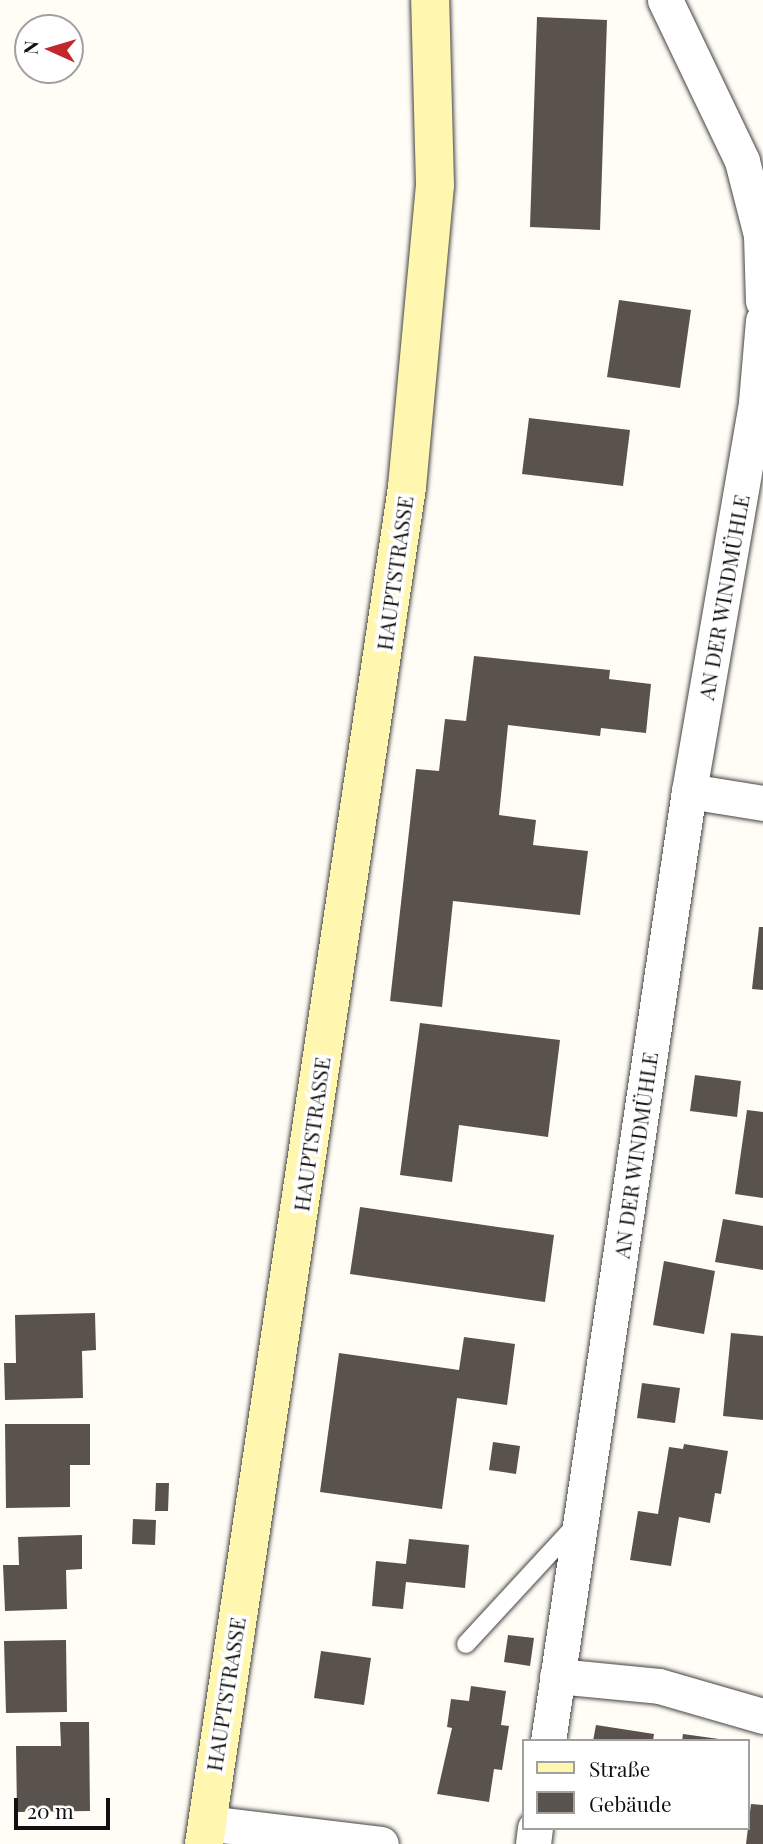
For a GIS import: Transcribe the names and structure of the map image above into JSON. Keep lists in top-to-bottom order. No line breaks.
{"streets":{"main road":["HAUPTSTRASSE"],"street":["AN DER WINDMÜHLE"]},"legend":["Straße","Gebäude"],"scale_bar":"20 m","north":"left"}
